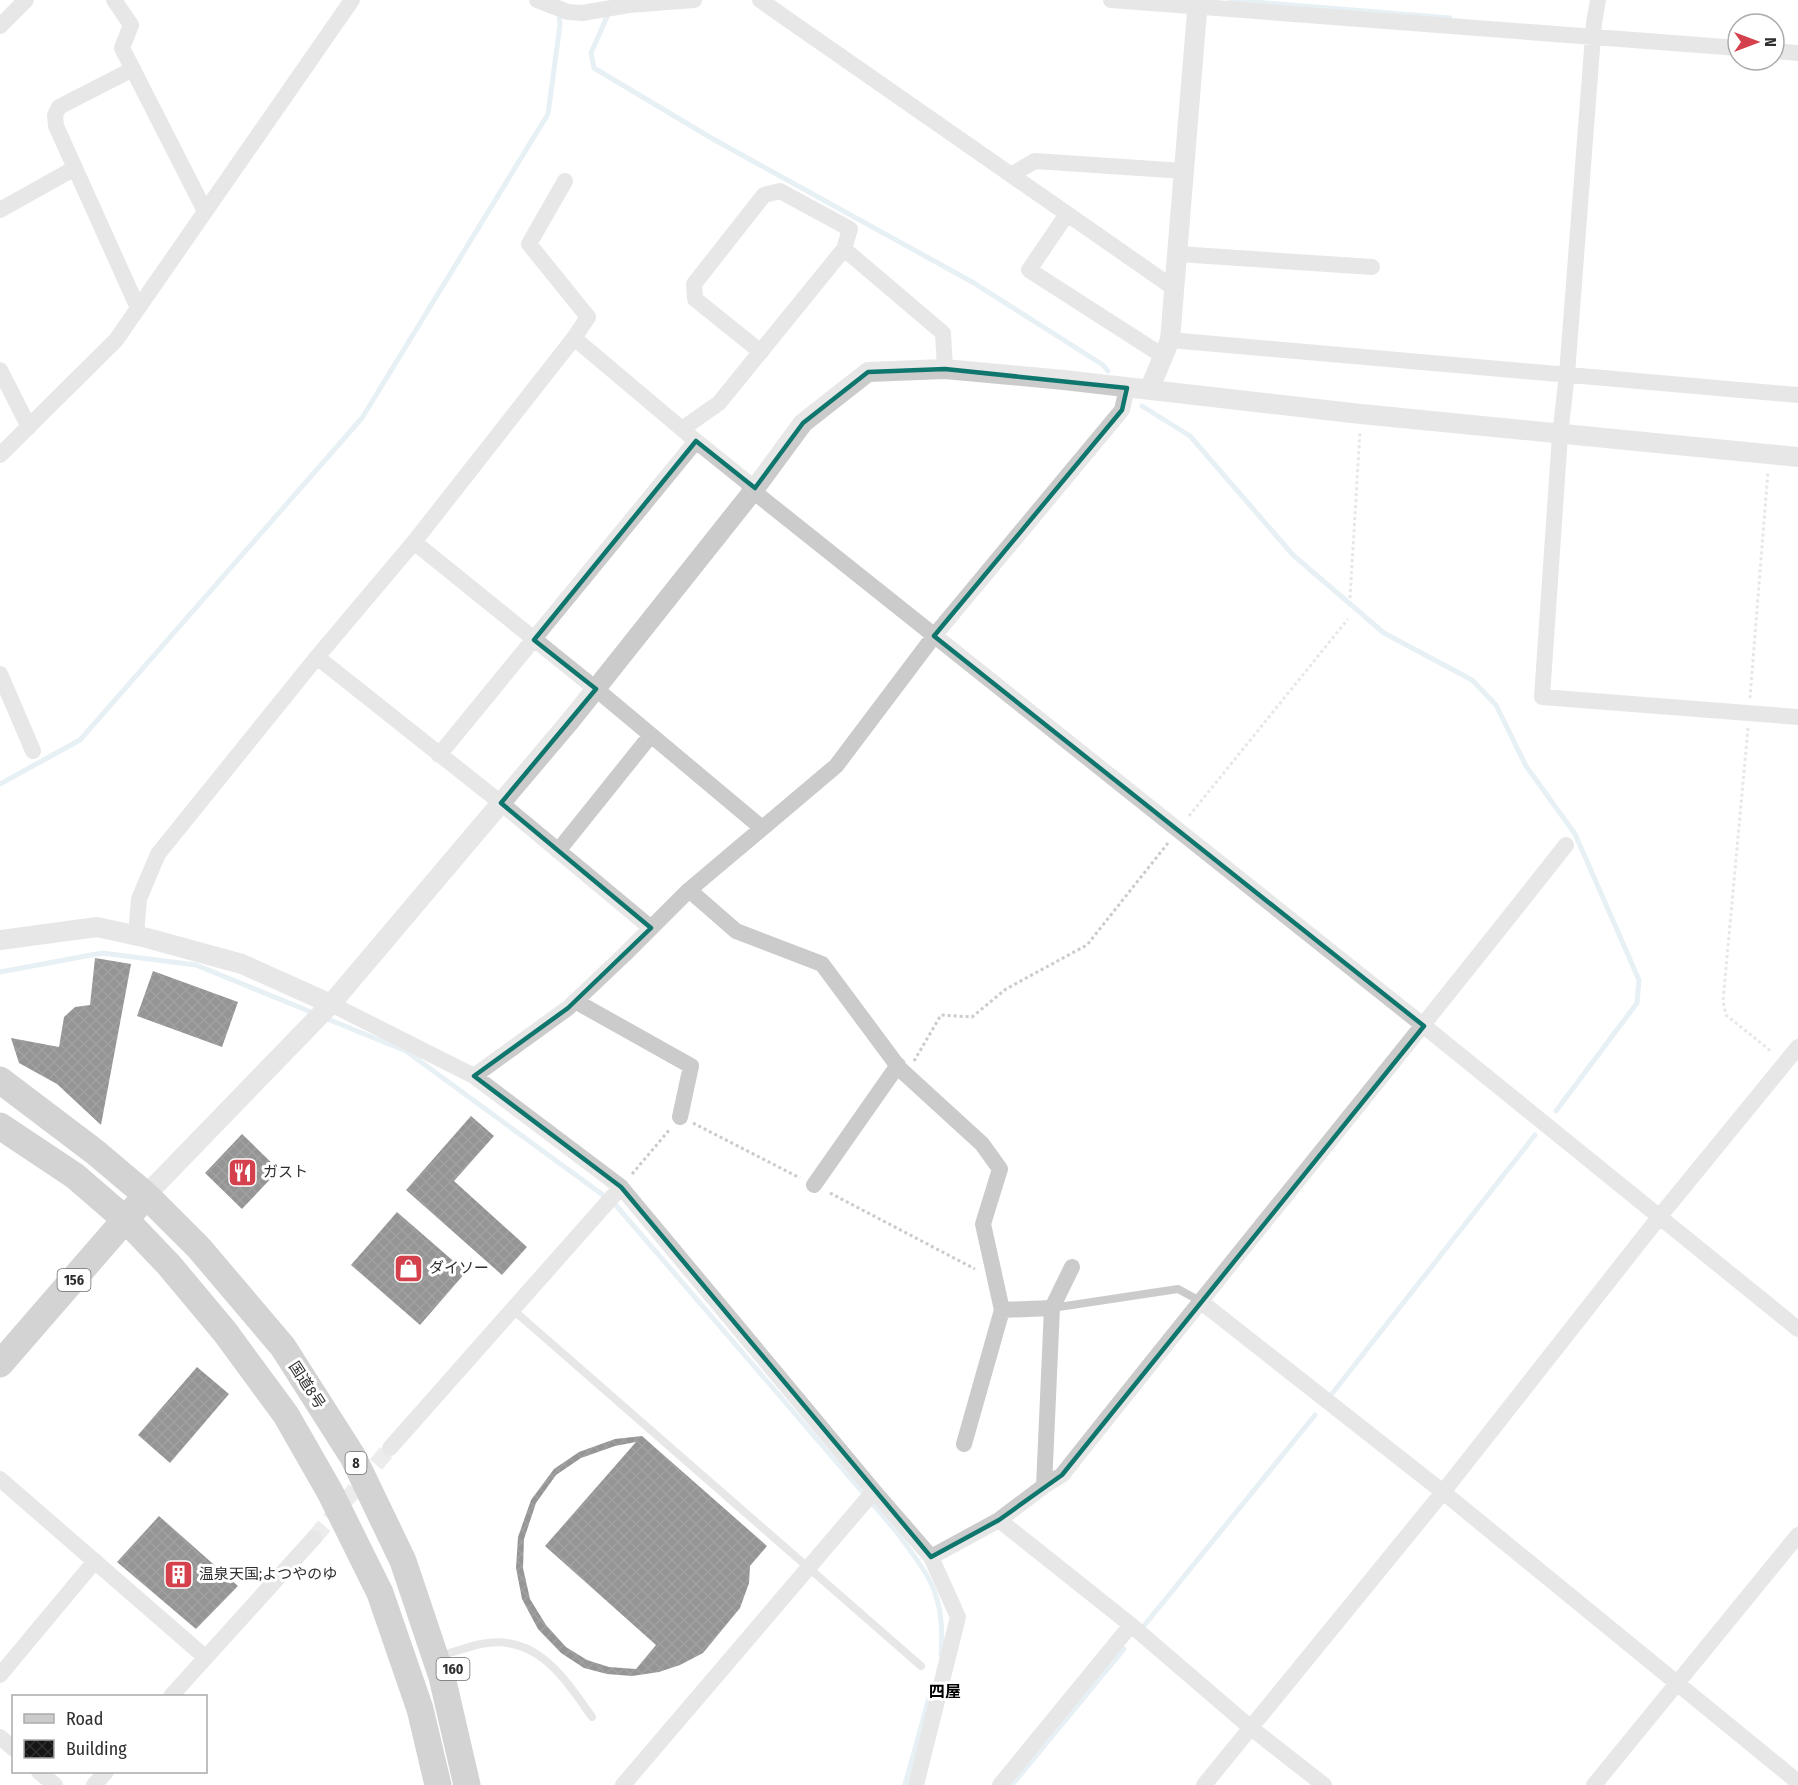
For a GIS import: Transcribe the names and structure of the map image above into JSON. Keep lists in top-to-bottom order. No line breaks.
{"streets":{"highway":["156","国道8号","8","160"]},"crossings":[["156","国道8号"],["156","8"],["国道8号","160"]],"districts":["四屋"],"places":{"restaurant":["ガスト"],"shop":["ダイソー"],"building":["温泉天国;よつやのゆ"]},"legend":["Road","Building"],"north":"right"}
